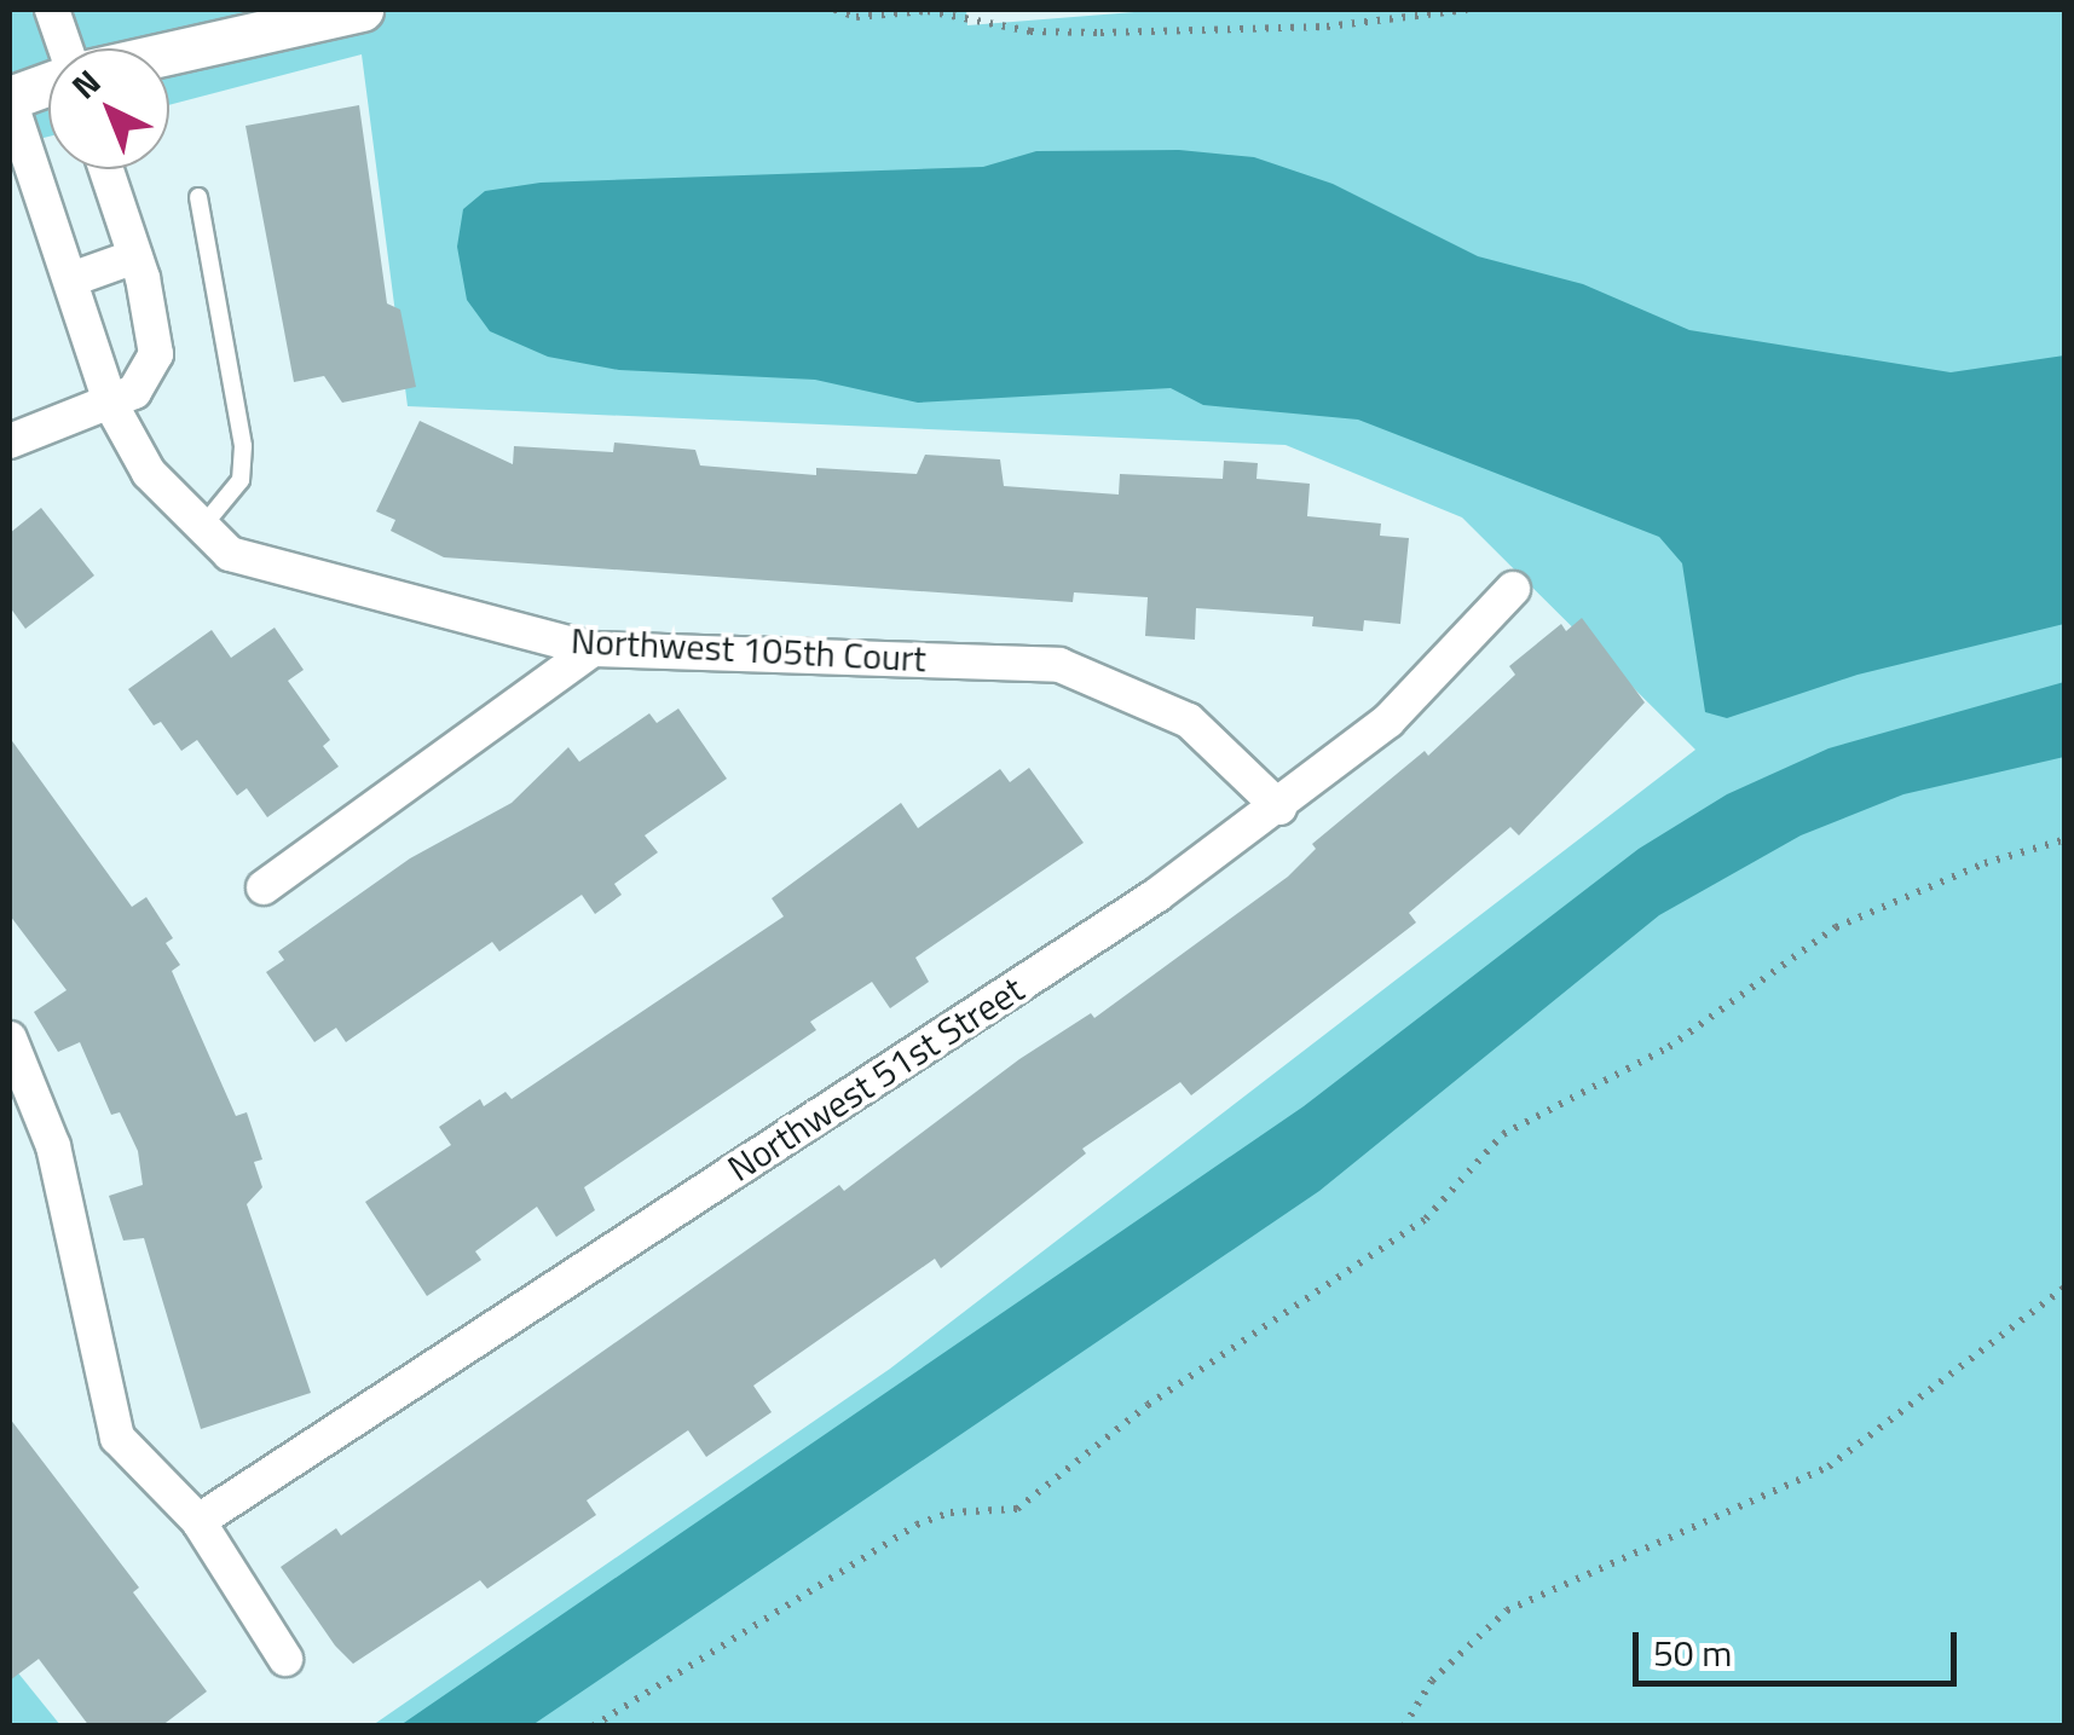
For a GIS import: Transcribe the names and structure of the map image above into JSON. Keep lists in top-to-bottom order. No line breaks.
{"streets":{"street":["Northwest 105th Court","Northwest 51st Street"]},"crossings":[["Northwest 105th Court","Northwest 51st Street"]],"scale_bar":"50 m","north":"top left"}
